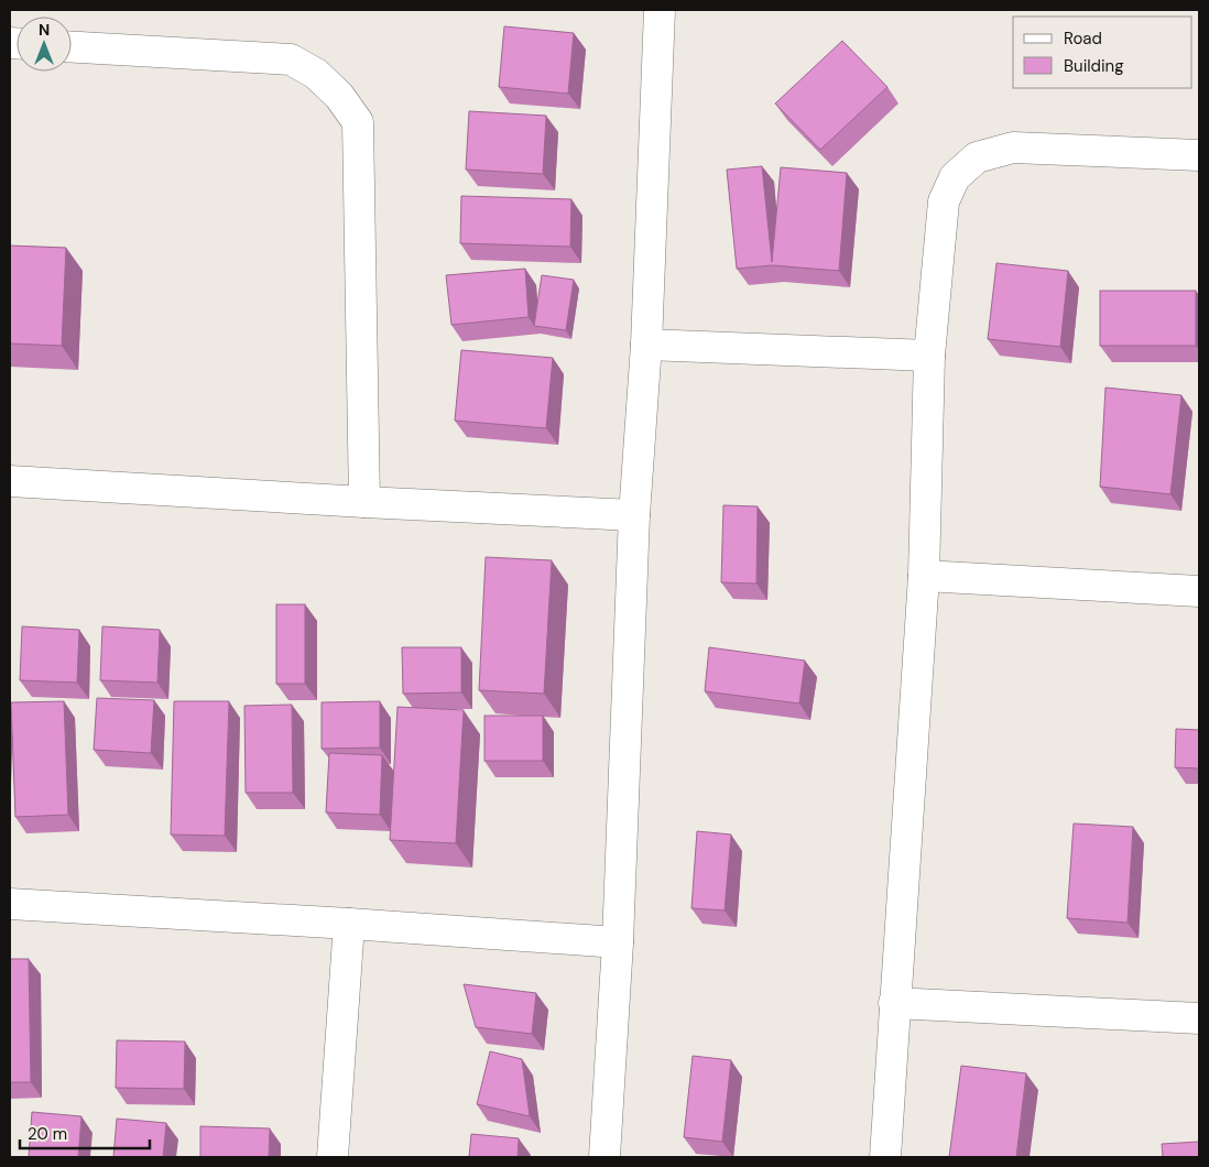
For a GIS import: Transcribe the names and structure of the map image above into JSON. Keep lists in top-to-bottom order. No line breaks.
{"legend":["Road","Building"],"scale_bar":"20 m","north":"top"}
